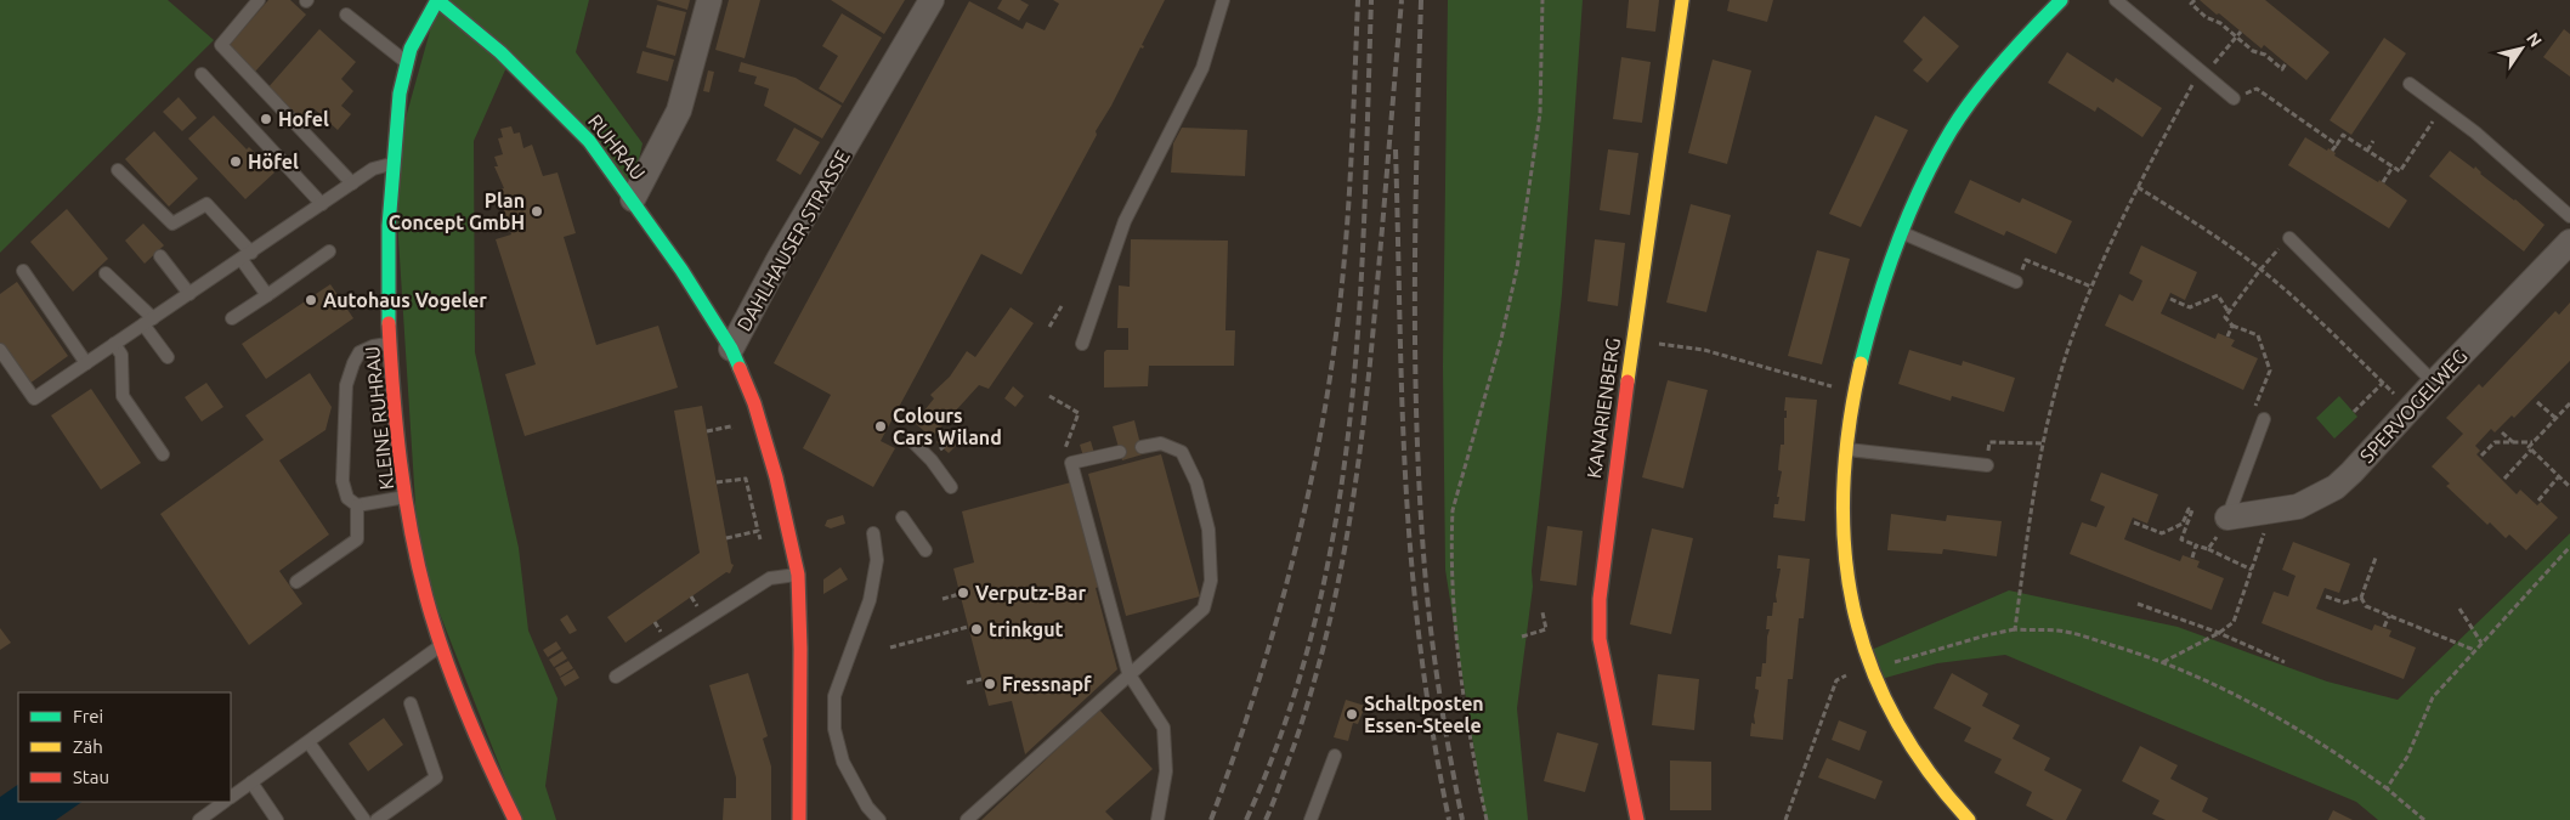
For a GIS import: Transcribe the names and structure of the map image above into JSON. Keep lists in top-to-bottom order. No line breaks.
{"streets":{"street":["RUHRAU","DAHLHAUSER STRASSE","SPERVOGELWEG","KANARIENBERG","KLEINE RUHRAU"]},"crossings":[["RUHRAU","DAHLHAUSER STRASSE"],["RUHRAU","KLEINE RUHRAU"]],"places":["Hofel","Höfel","Plan Concept GmbH","Autohaus Vogeler","Colours Cars Wiland","Verputz-Bar","trinkgut","Fressnapf","Schaltposten Essen-Steele"],"legend":["Frei","Zäh","Stau"],"north":"top right"}
